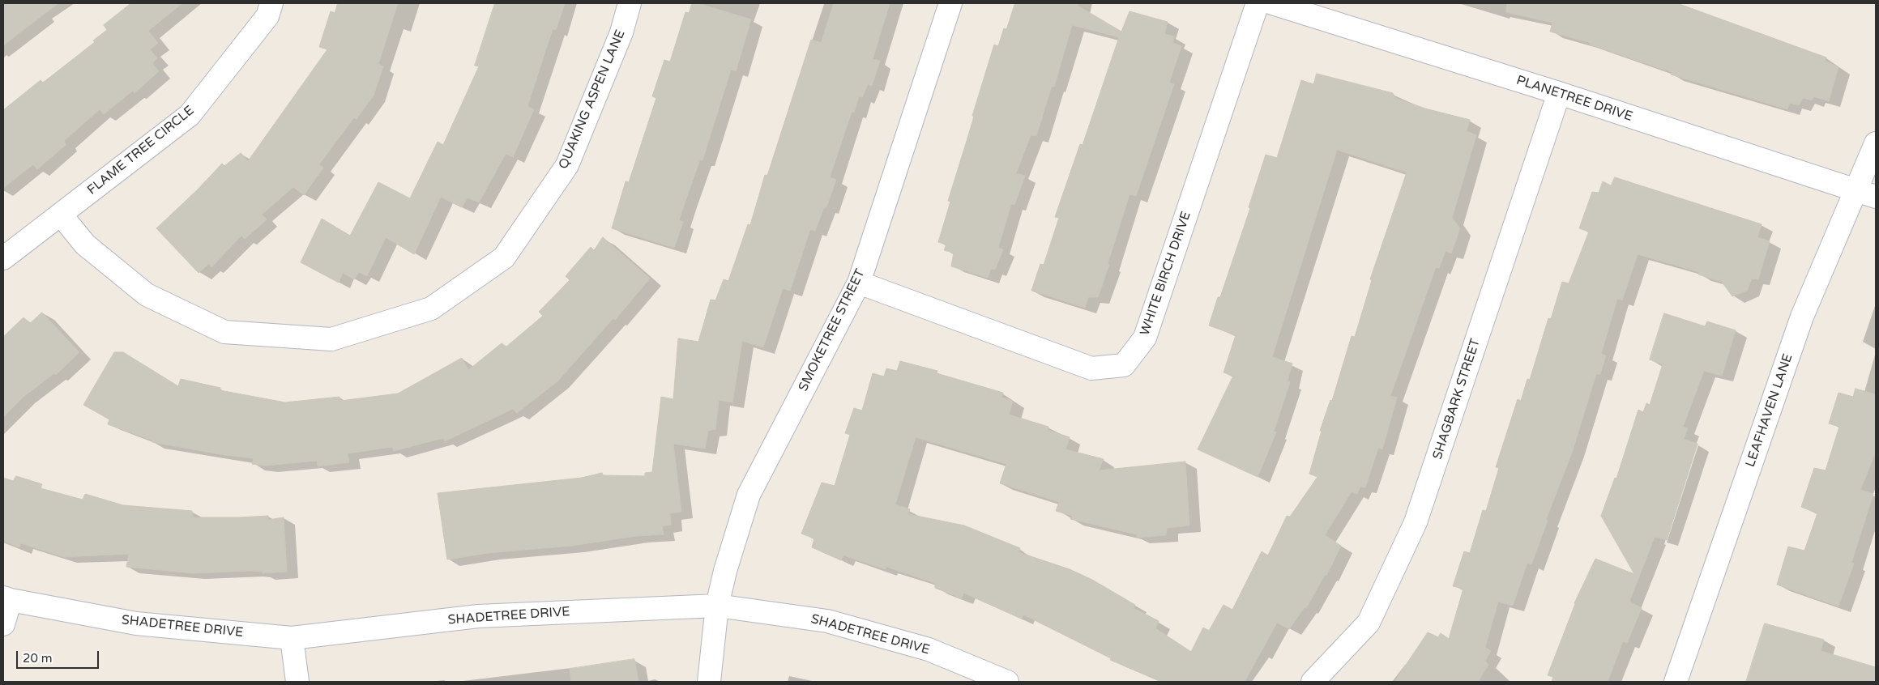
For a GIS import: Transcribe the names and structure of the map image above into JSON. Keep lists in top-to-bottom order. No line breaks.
{"streets":{"street":["PLANETREE DRIVE","QUAKING ASPEN LANE","FLAME TREE CIRCLE","WHITE BIRCH DRIVE","SMOKETREE STREET","SHAGBARK STREET","LEAFHAVEN LANE","SHADETREE DRIVE"]},"crossings":[["PLANETREE DRIVE","SHAGBARK STREET"],["PLANETREE DRIVE","LEAFHAVEN LANE"],["QUAKING ASPEN LANE","FLAME TREE CIRCLE"],["WHITE BIRCH DRIVE","SMOKETREE STREET"],["SMOKETREE STREET","SHADETREE DRIVE"]],"scale_bar":"20 m"}
